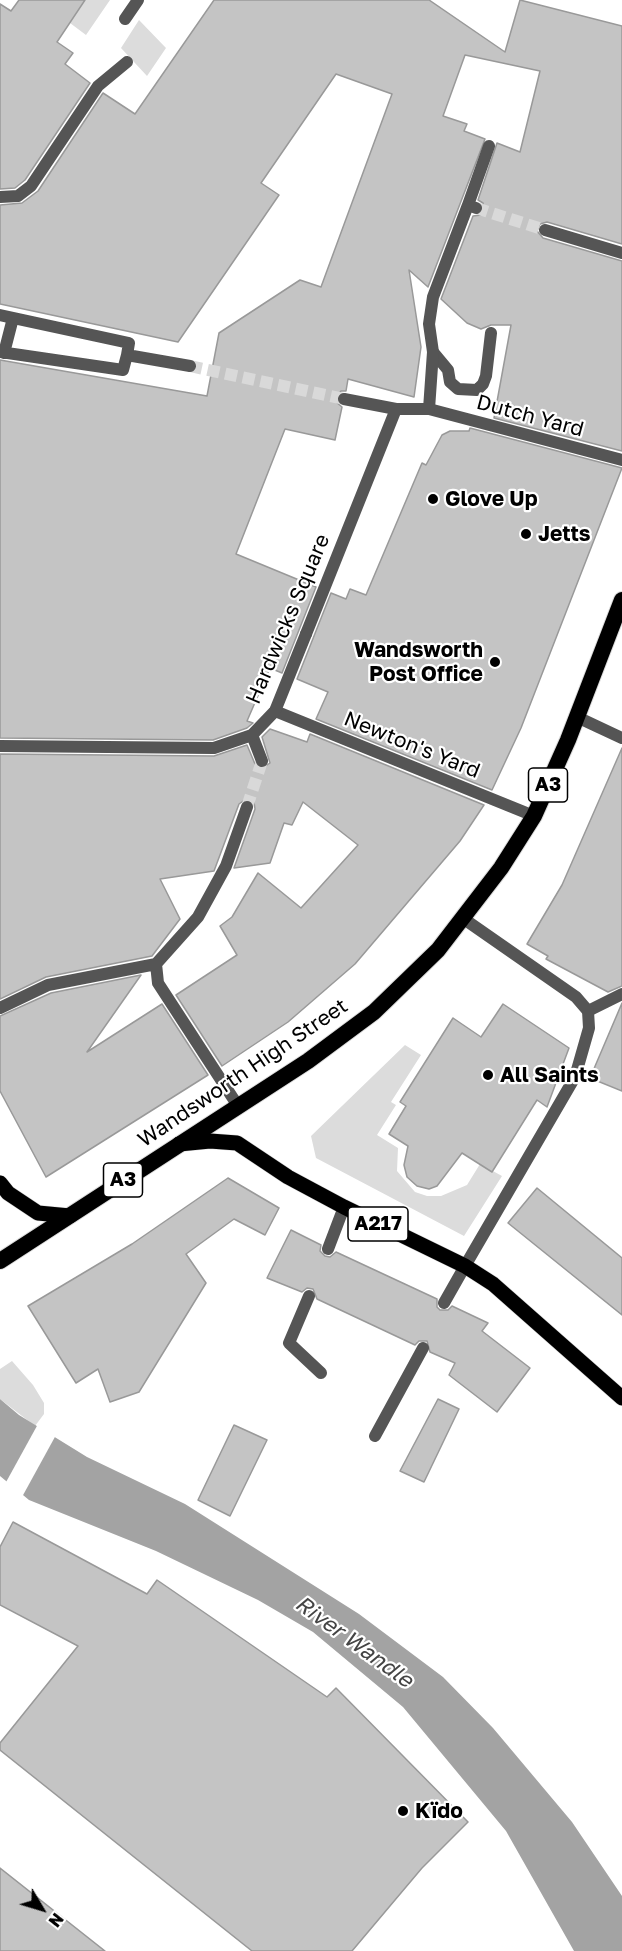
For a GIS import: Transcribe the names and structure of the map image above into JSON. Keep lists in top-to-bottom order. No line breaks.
{"streets":{"highway":["A3","Wandsworth High Street"],"main road":["A217"],"street":["Dutch Yard","Hardwicks Square","Newton's Yard"]},"crossings":[["Hardwicks Square","Newton's Yard"],["Newton's Yard","Wandsworth High Street"],["Wandsworth High Street","A217"]],"water":["River Wandle"],"places":["Glove Up","Jetts","Wandsworth Post Office","All Saints","Kïdo"],"north":"bottom right"}
